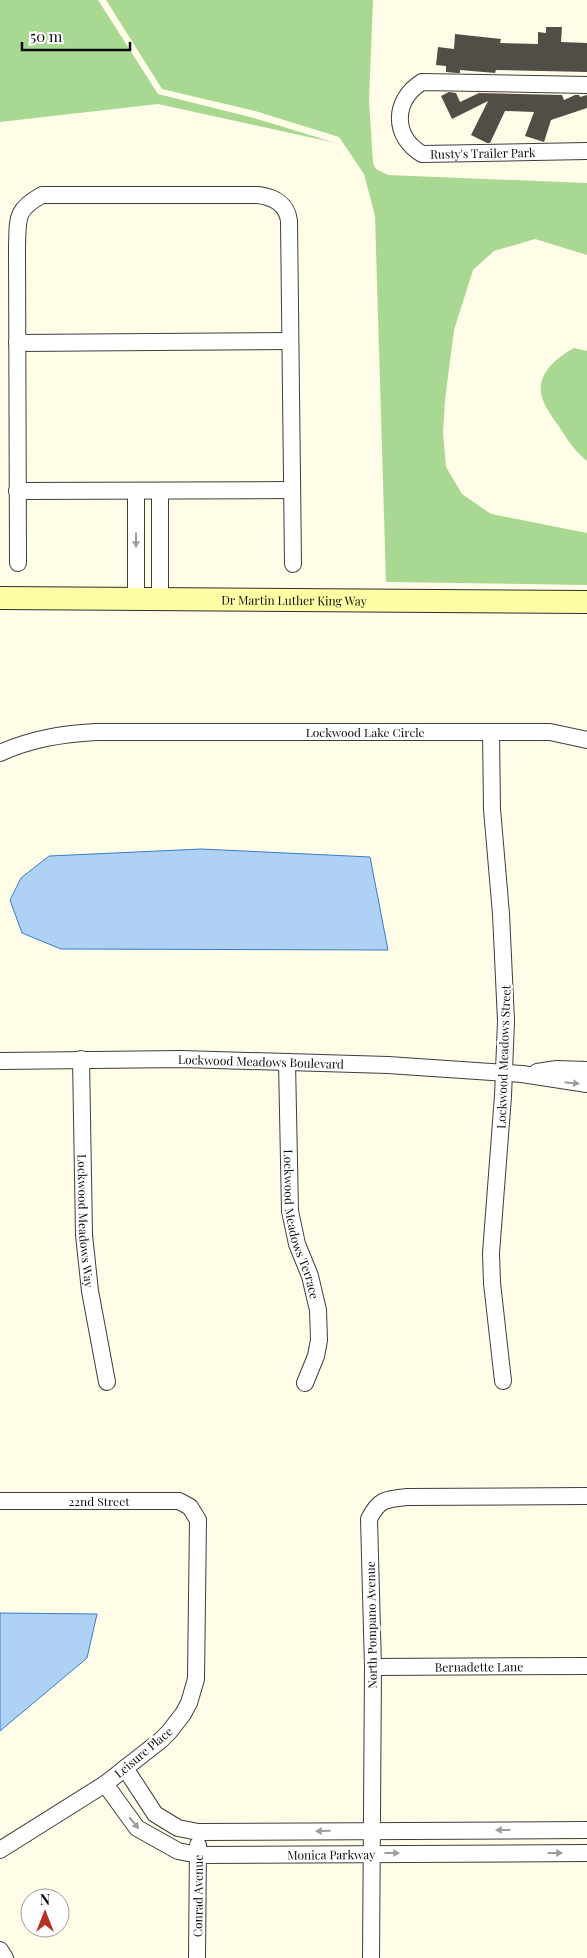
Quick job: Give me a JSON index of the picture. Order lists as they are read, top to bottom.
{
  "streets": {
    "street": [
      "Rusty's Trailer Park",
      "Dr Martin Luther King Way",
      "Lockwood Lake Circle",
      "Lockwood Meadows Street",
      "Lockwood Meadows Boulevard",
      "Lockwood Meadows Way",
      "Lockwood Meadows Terrace",
      "22nd Street",
      "North Pompano Avenue",
      "Bernadette Lane",
      "Leisure Place",
      "Monica Parkway",
      "Conrad Avenue"
    ]
  },
  "crossings": [
    ["Lockwood Lake Circle", "Lockwood Meadows Street"],
    ["Lockwood Meadows Street", "Lockwood Meadows Boulevard"],
    ["Lockwood Meadows Boulevard", "Lockwood Meadows Way"],
    ["Lockwood Meadows Boulevard", "Lockwood Meadows Terrace"],
    ["22nd Street", "Leisure Place"],
    ["North Pompano Avenue", "Bernadette Lane"],
    ["North Pompano Avenue", "Monica Parkway"],
    ["Leisure Place", "Monica Parkway"],
    ["Monica Parkway", "Conrad Avenue"]
  ],
  "scale_bar": "50 m",
  "north": "top"
}
